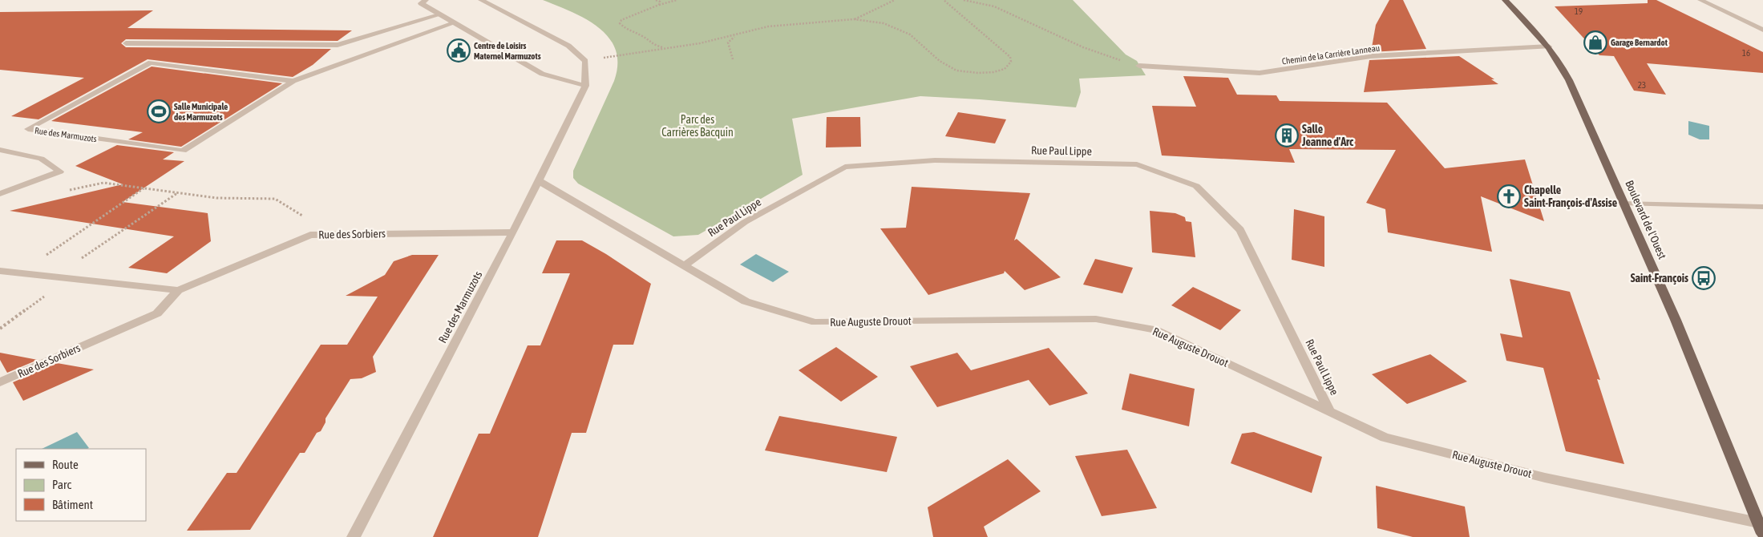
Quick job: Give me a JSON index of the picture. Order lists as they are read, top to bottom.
{
  "streets": {
    "main road": ["Boulevard de l'Ouest"],
    "street": [
      "Chemin de la Carrière Lanneau",
      "Rue des Marmuzots",
      "Rue Paul Lippe",
      "Rue des Sorbiers",
      "Rue Auguste Drouot"
    ]
  },
  "crossings": [
    ["Chemin de la Carrière Lanneau", "Boulevard de l'Ouest"],
    ["Rue des Marmuzots", "Rue des Sorbiers"],
    ["Rue des Marmuzots", "Rue Auguste Drouot"],
    ["Rue Paul Lippe", "Rue Auguste Drouot"],
    ["Boulevard de l'Ouest", "Rue Auguste Drouot"]
  ],
  "parks": ["Parc des Carrières Bacquin"],
  "places": {
    "shop": ["Garage Bernardot"],
    "public building": ["Centre de Loisirs Maternel Marmuzots"],
    "sports": ["Salle Municipale des Marmuzots"],
    "building": ["Salle Jeanne d'Arc"],
    "church": ["Chapelle Saint-François-d'Assise"],
    "bus stop": ["Saint-François"]
  },
  "house_numbers": ["19", "16", "23"],
  "legend": ["Route", "Parc", "Bâtiment"]
}
